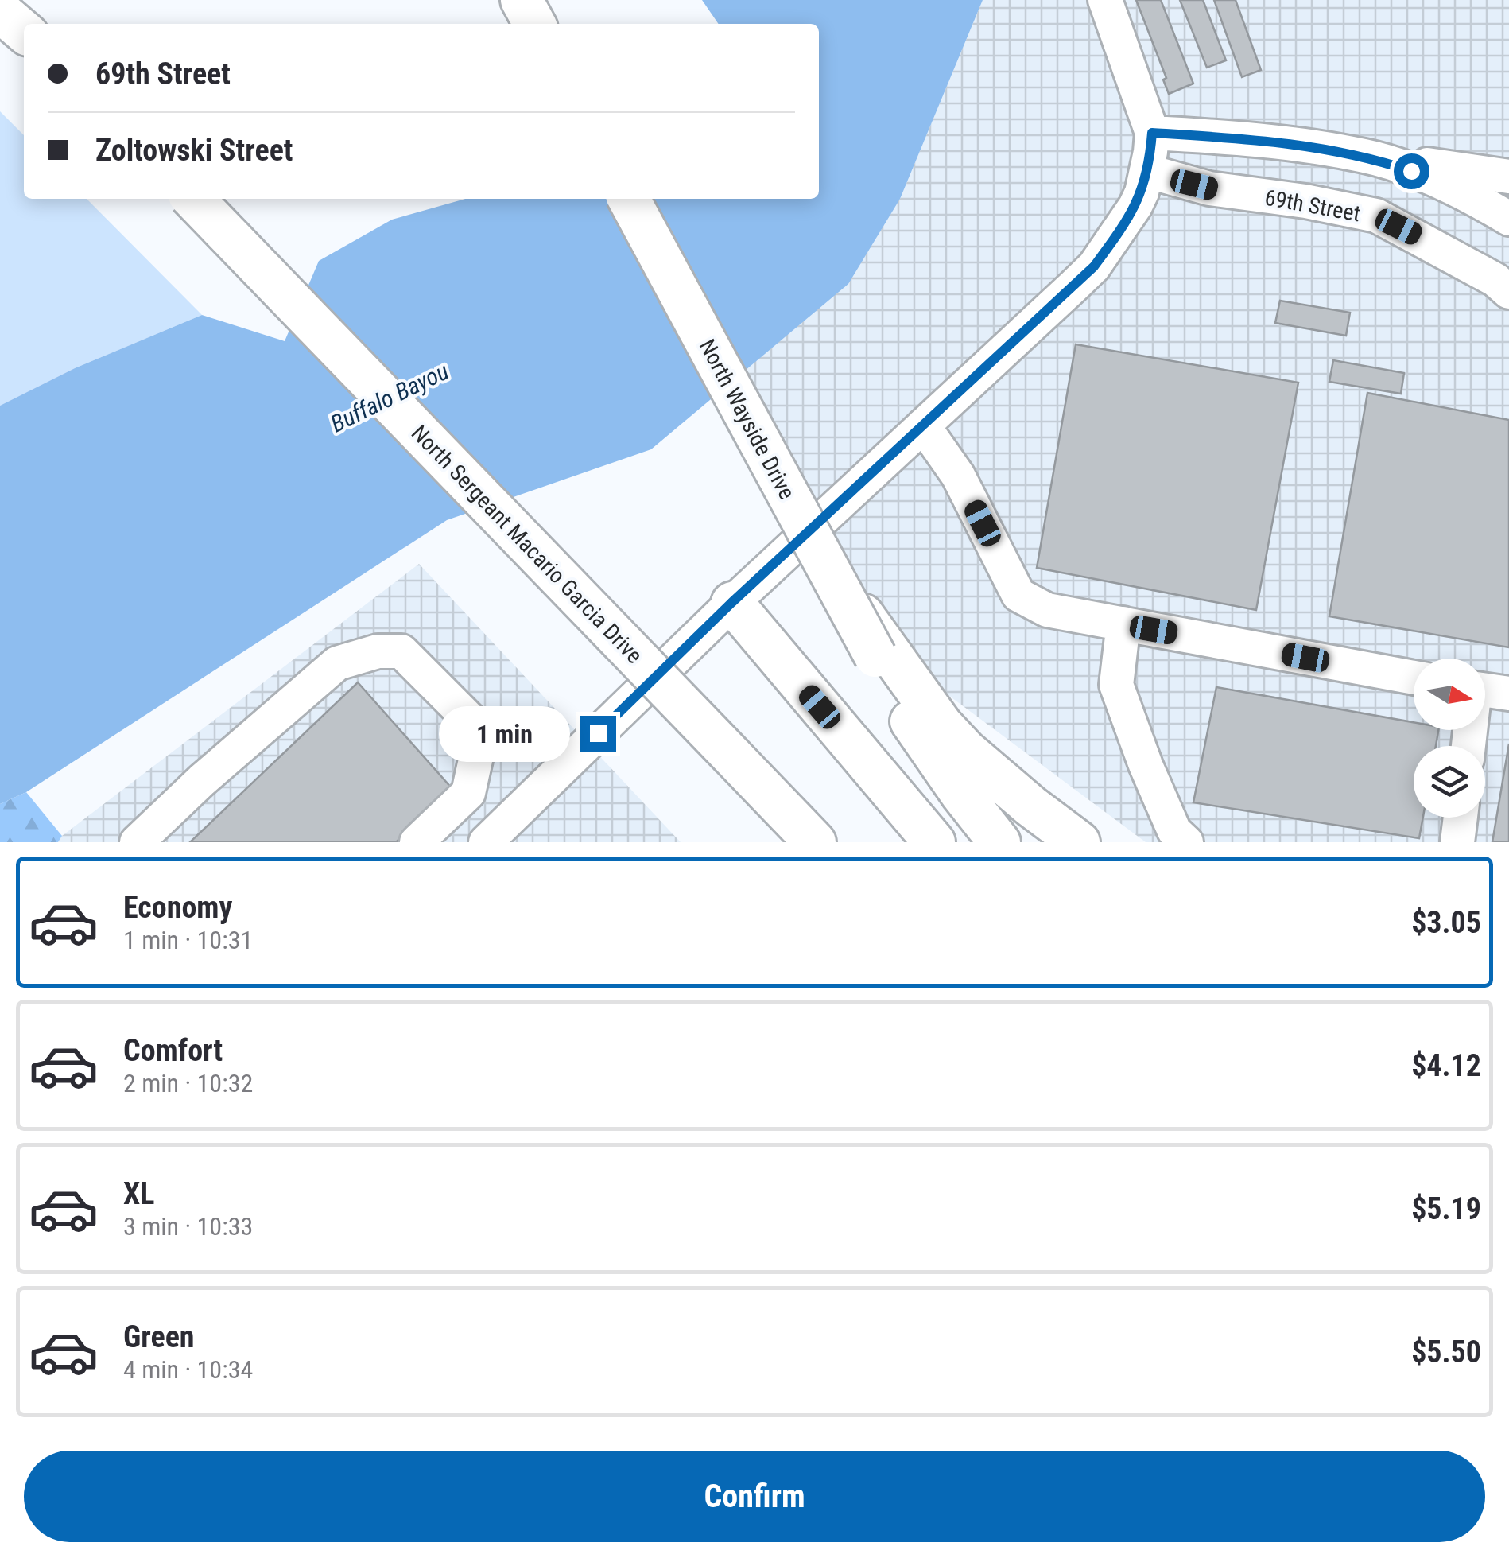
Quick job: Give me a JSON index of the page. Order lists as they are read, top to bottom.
{
  "streets": {
    "main road": ["North Wayside Drive", "North Sergeant Macario Garcia Drive"],
    "street": ["69th Street"]
  },
  "water": ["Buffalo Bayou"],
  "north": "right",
  "page": {
    "banner": ["69th Street", "Zoltowski Street"],
    "bubble": "1 min",
    "list": [
      {
        "name": "Economy",
        "note": "1 min · 10:31",
        "value": "$3.05"
      },
      {
        "name": "Comfort",
        "note": "2 min · 10:32",
        "value": "$4.12"
      },
      {
        "name": "XL",
        "note": "3 min · 10:33",
        "value": "$5.19"
      },
      {
        "name": "Green",
        "note": "4 min · 10:34",
        "value": "$5.50"
      }
    ],
    "buttons": "Confirm"
  }
}
